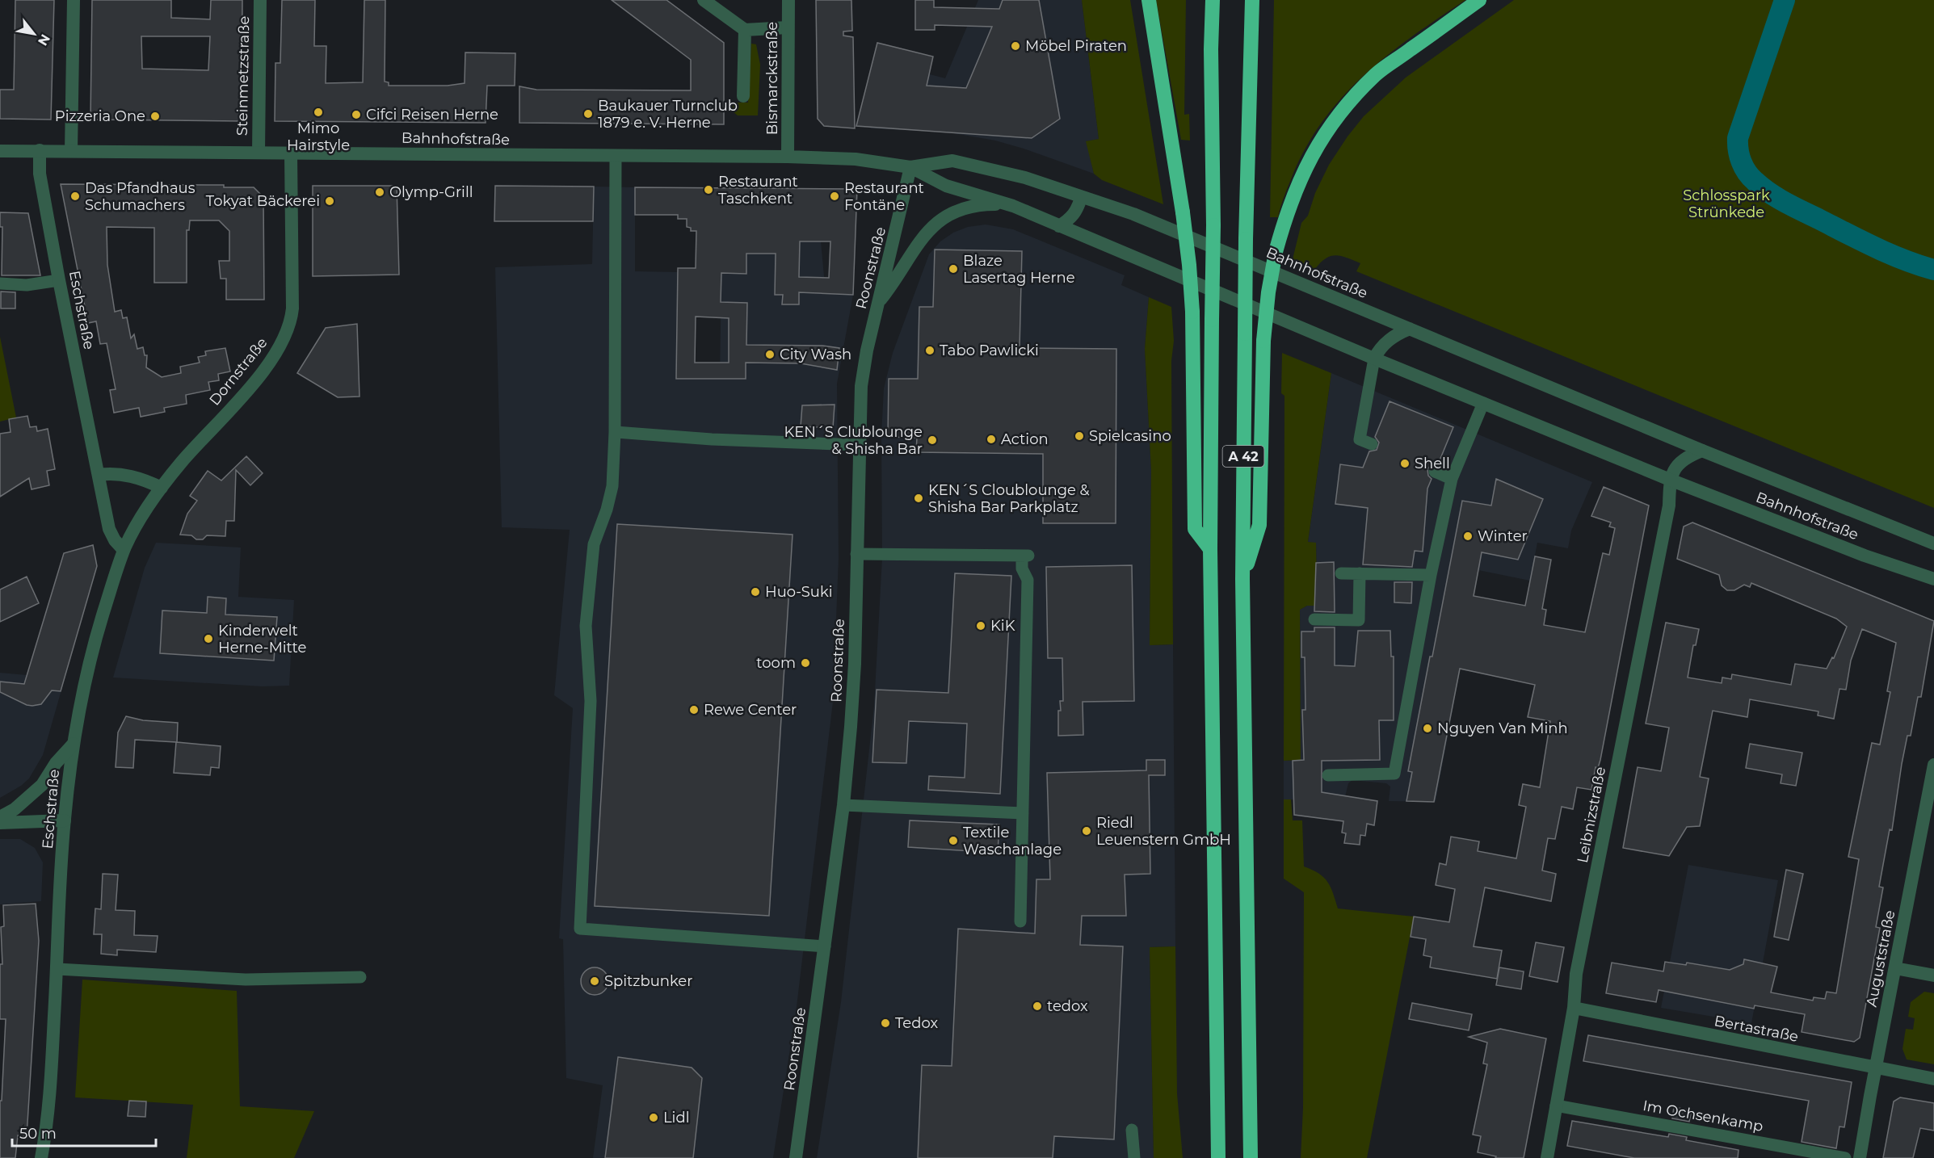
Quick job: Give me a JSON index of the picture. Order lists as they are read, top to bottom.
{
  "streets": {
    "highway": ["A 42"],
    "street": [
      "Steinmetzstraße",
      "Bismarckstraße",
      "Bahnhofstraße",
      "Roonstraße",
      "Eschstraße",
      "Dornstraße",
      "Leibnizstraße",
      "Auguststraße",
      "Bertastraße"
    ],
    "lane": ["Im Ochsenkamp"]
  },
  "crossings": [
    ["Steinmetzstraße", "Bahnhofstraße"],
    ["Bismarckstraße", "Bahnhofstraße"],
    ["Bahnhofstraße", "Roonstraße"],
    ["Bahnhofstraße", "Eschstraße"],
    ["Bahnhofstraße", "Dornstraße"],
    ["Bahnhofstraße", "Leibnizstraße"],
    ["Eschstraße", "Dornstraße"],
    ["Leibnizstraße", "Bertastraße"],
    ["Leibnizstraße", "Im Ochsenkamp"],
    ["Auguststraße", "Bertastraße"]
  ],
  "parks": ["Schlosspark Strünkede"],
  "places": [
    "Möbel Piraten",
    "Mimo Hairstyle",
    "Baukauer Turnclub 1879 e. V. Herne",
    "Cifci Reisen Herne",
    "Pizzeria One",
    "Restaurant Taschkent",
    "Olymp-Grill",
    "Das Pfandhaus Schumachers",
    "Restaurant Fontäne",
    "Tokyat Bäckerei",
    "Blaze Lasertag Herne",
    "Tabo Pawlicki",
    "City Wash",
    "Spielcasino",
    "Action",
    "KEN´S Clublounge & Shisha Bar",
    "Shell",
    "KEN´S Cloublounge & Shisha Bar Parkplatz",
    "Winter",
    "Huo-Suki",
    "KiK",
    "Kinderwelt Herne-Mitte",
    "toom",
    "Rewe Center",
    "Nguyen Van Minh",
    "Riedl Leuenstern GmbH",
    "Textile Waschanlage",
    "Spitzbunker",
    "tedox",
    "Tedox",
    "Lidl"
  ],
  "scale_bar": "50 m",
  "north": "bottom right"
}
